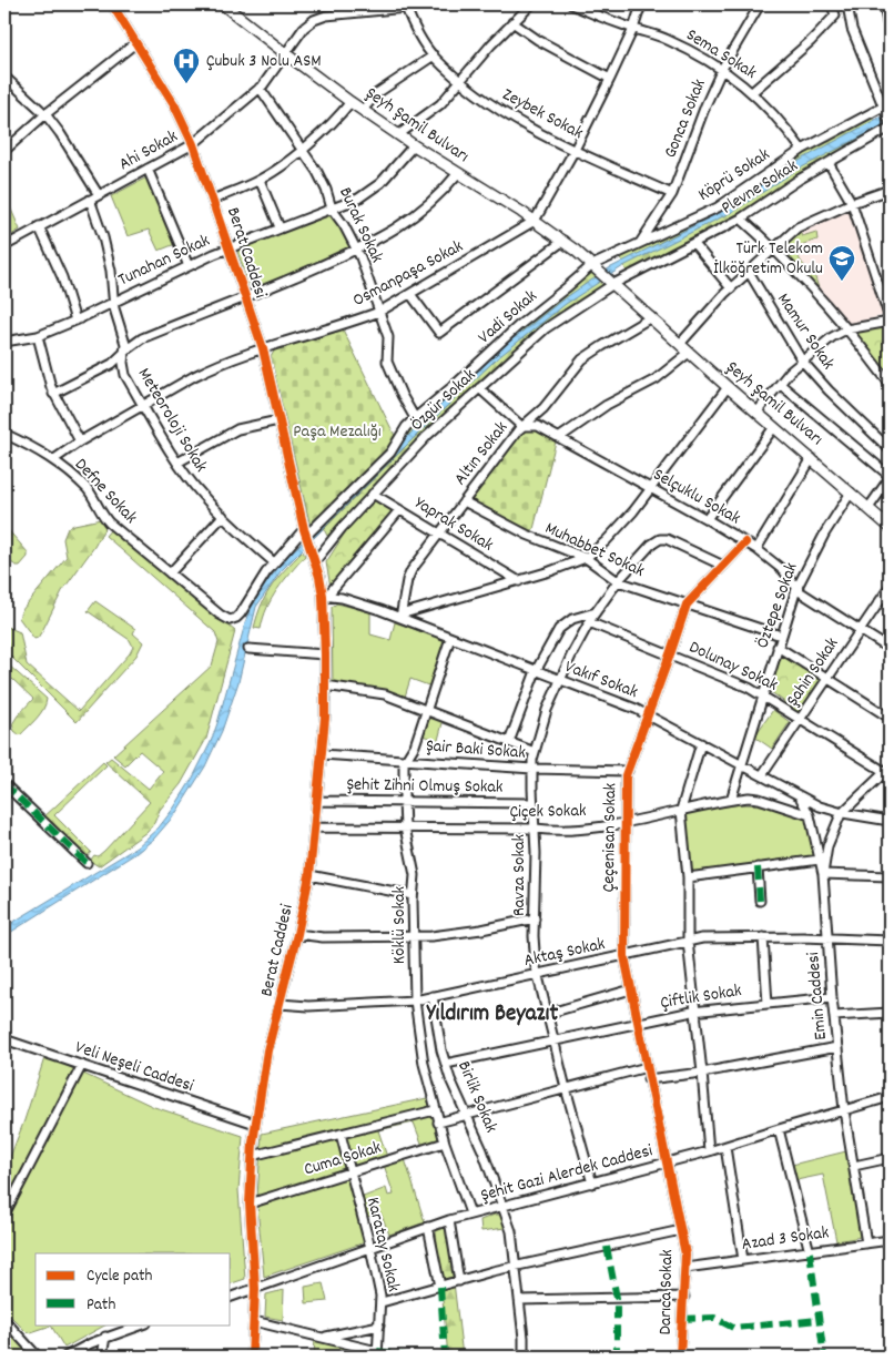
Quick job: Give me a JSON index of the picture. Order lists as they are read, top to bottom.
{
  "streets": {
    "main road": ["Şeyh Şamil Bulvarı"],
    "street": [
      "Sema Sokak",
      "Zeybek Sokak",
      "Gonca Sokak",
      "Ahi Sokak",
      "Köprü Sokak",
      "Plevne Sokak",
      "Burak Sokak",
      "Berat Caddesi",
      "Tunahan Sokak",
      "Osmanpaşa Sokak",
      "Vadi Sokak",
      "Mamur Sokak",
      "Özgür Sokak",
      "Meteoroloji Sokak",
      "Altın Sokak",
      "Defne Sokak",
      "Selçuklu Sokak",
      "Yaprak Sokak",
      "Muhabbet Sokak",
      "Öztepe Sokak",
      "Dolunay Sokak",
      "Şahin Sokak",
      "Vakıf Sokak",
      "Şair Baki Sokak",
      "Şehit Zihni Olmuş Sokak",
      "Çiçek Sokak",
      "Çeçenisan Sokak",
      "Ravza Sokak",
      "Köklü Sokak",
      "Aktaş Sokak",
      "Emin Caddesi",
      "Çiftlik Sokak",
      "Veli Neşeli Caddesi",
      "Birlik Sokak",
      "Cuma Sokak",
      "Şehit Gazi Alerdek Caddesi",
      "Azad 3 Sokak",
      "Karatay Sokak",
      "Darıca Sokak"
    ]
  },
  "crossings": [
    ["Sema Sokak", "Gonca Sokak"],
    ["Sema Sokak", "Köprü Sokak"],
    ["Zeybek Sokak", "Gonca Sokak"],
    ["Zeybek Sokak", "Ahi Sokak"],
    ["Gonca Sokak", "Köprü Sokak"],
    ["Şeyh Şamil Bulvarı", "Ahi Sokak"],
    ["Şeyh Şamil Bulvarı", "Köprü Sokak"],
    ["Şeyh Şamil Bulvarı", "Plevne Sokak"],
    ["Şeyh Şamil Bulvarı", "Tunahan Sokak"],
    ["Şeyh Şamil Bulvarı", "Osmanpaşa Sokak"],
    ["Şeyh Şamil Bulvarı", "Vadi Sokak"],
    ["Şeyh Şamil Bulvarı", "Özgür Sokak"],
    ["Şeyh Şamil Bulvarı", "Altın Sokak"],
    ["Şeyh Şamil Bulvarı", "Öztepe Sokak"],
    ["Ahi Sokak", "Burak Sokak"],
    ["Ahi Sokak", "Berat Caddesi"],
    ["Ahi Sokak", "Meteoroloji Sokak"],
    ["Köprü Sokak", "Vadi Sokak"],
    ["Plevne Sokak", "Özgür Sokak"],
    ["Burak Sokak", "Tunahan Sokak"],
    ["Burak Sokak", "Osmanpaşa Sokak"],
    ["Burak Sokak", "Vadi Sokak"],
    ["Berat Caddesi", "Tunahan Sokak"],
    ["Berat Caddesi", "Osmanpaşa Sokak"],
    ["Berat Caddesi", "Vadi Sokak"],
    ["Berat Caddesi", "Özgür Sokak"],
    ["Berat Caddesi", "Vakıf Sokak"],
    ["Berat Caddesi", "Şair Baki Sokak"],
    ["Berat Caddesi", "Şehit Zihni Olmuş Sokak"],
    ["Berat Caddesi", "Çiçek Sokak"],
    ["Berat Caddesi", "Aktaş Sokak"],
    ["Berat Caddesi", "Veli Neşeli Caddesi"],
    ["Berat Caddesi", "Cuma Sokak"],
    ["Berat Caddesi", "Şehit Gazi Alerdek Caddesi"],
    ["Tunahan Sokak", "Meteoroloji Sokak"],
    ["Osmanpaşa Sokak", "Meteoroloji Sokak"],
    ["Osmanpaşa Sokak", "Defne Sokak"],
    ["Vadi Sokak", "Meteoroloji Sokak"],
    ["Vadi Sokak", "Defne Sokak"],
    ["Özgür Sokak", "Yaprak Sokak"],
    ["Altın Sokak", "Selçuklu Sokak"],
    ["Altın Sokak", "Yaprak Sokak"],
    ["Altın Sokak", "Muhabbet Sokak"],
    ["Altın Sokak", "Vakıf Sokak"],
    ["Selçuklu Sokak", "Öztepe Sokak"],
    ["Selçuklu Sokak", "Şahin Sokak"],
    ["Selçuklu Sokak", "Çeçenisan Sokak"],
    ["Muhabbet Sokak", "Öztepe Sokak"],
    ["Muhabbet Sokak", "Çeçenisan Sokak"],
    ["Muhabbet Sokak", "Ravza Sokak"],
    ["Öztepe Sokak", "Dolunay Sokak"],
    ["Öztepe Sokak", "Vakıf Sokak"],
    ["Öztepe Sokak", "Çiçek Sokak"],
    ["Dolunay Sokak", "Şahin Sokak"],
    ["Dolunay Sokak", "Çeçenisan Sokak"],
    ["Dolunay Sokak", "Ravza Sokak"],
    ["Dolunay Sokak", "Emin Caddesi"],
    ["Şahin Sokak", "Vakıf Sokak"],
    ["Vakıf Sokak", "Çeçenisan Sokak"],
    ["Vakıf Sokak", "Ravza Sokak"],
    ["Vakıf Sokak", "Köklü Sokak"],
    ["Vakıf Sokak", "Emin Caddesi"],
    ["Şair Baki Sokak", "Çeçenisan Sokak"],
    ["Şair Baki Sokak", "Ravza Sokak"],
    ["Şair Baki Sokak", "Köklü Sokak"],
    ["Şehit Zihni Olmuş Sokak", "Ravza Sokak"],
    ["Şehit Zihni Olmuş Sokak", "Köklü Sokak"],
    ["Çiçek Sokak", "Çeçenisan Sokak"],
    ["Çiçek Sokak", "Ravza Sokak"],
    ["Çiçek Sokak", "Köklü Sokak"],
    ["Çeçenisan Sokak", "Ravza Sokak"],
    ["Çeçenisan Sokak", "Aktaş Sokak"],
    ["Çeçenisan Sokak", "Çiftlik Sokak"],
    ["Çeçenisan Sokak", "Şehit Gazi Alerdek Caddesi"],
    ["Çeçenisan Sokak", "Darıca Sokak"],
    ["Ravza Sokak", "Aktaş Sokak"],
    ["Ravza Sokak", "Çiftlik Sokak"],
    ["Ravza Sokak", "Şehit Gazi Alerdek Caddesi"],
    ["Köklü Sokak", "Aktaş Sokak"],
    ["Köklü Sokak", "Cuma Sokak"],
    ["Köklü Sokak", "Şehit Gazi Alerdek Caddesi"],
    ["Aktaş Sokak", "Emin Caddesi"],
    ["Aktaş Sokak", "Birlik Sokak"],
    ["Emin Caddesi", "Çiftlik Sokak"],
    ["Emin Caddesi", "Şehit Gazi Alerdek Caddesi"],
    ["Emin Caddesi", "Azad 3 Sokak"],
    ["Çiftlik Sokak", "Birlik Sokak"],
    ["Birlik Sokak", "Şehit Gazi Alerdek Caddesi"],
    ["Cuma Sokak", "Karatay Sokak"],
    ["Şehit Gazi Alerdek Caddesi", "Karatay Sokak"],
    ["Şehit Gazi Alerdek Caddesi", "Darıca Sokak"],
    ["Azad 3 Sokak", "Darıca Sokak"]
  ],
  "districts": ["Yıldırım Beyazıt"],
  "parks": ["Paşa Mezalığı"],
  "places": {
    "hospital": ["Çubuk 3 Nolu ASM"],
    "school or university": ["Türk Telekom İlköğretim Okulu"]
  },
  "legend": ["Cycle path", "Path"]
}
